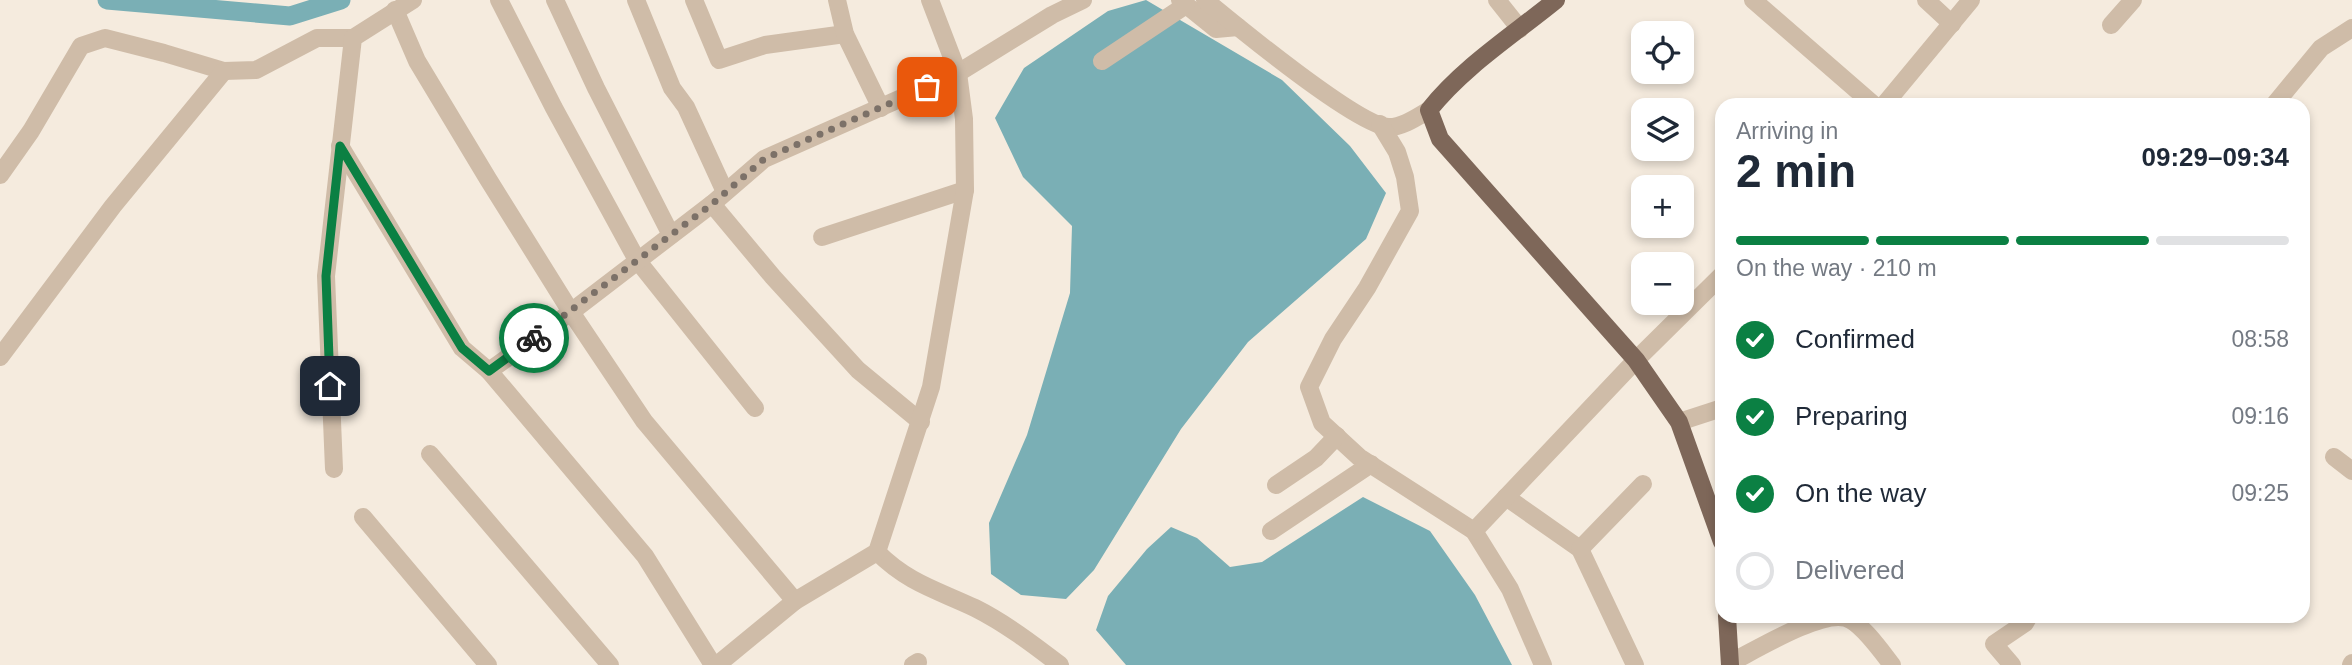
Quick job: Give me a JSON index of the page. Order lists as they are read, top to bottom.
{
  "page": {
    "map_buttons": ["+", "−"],
    "heading": ["2 min", "Arriving in", "09:29–09:34"],
    "bar": "On the way · 210 m",
    "list": [
      ["Confirmed", "08:58"],
      ["Preparing", "09:16"],
      ["On the way", "09:25"],
      "Delivered"
    ]
  }
}
